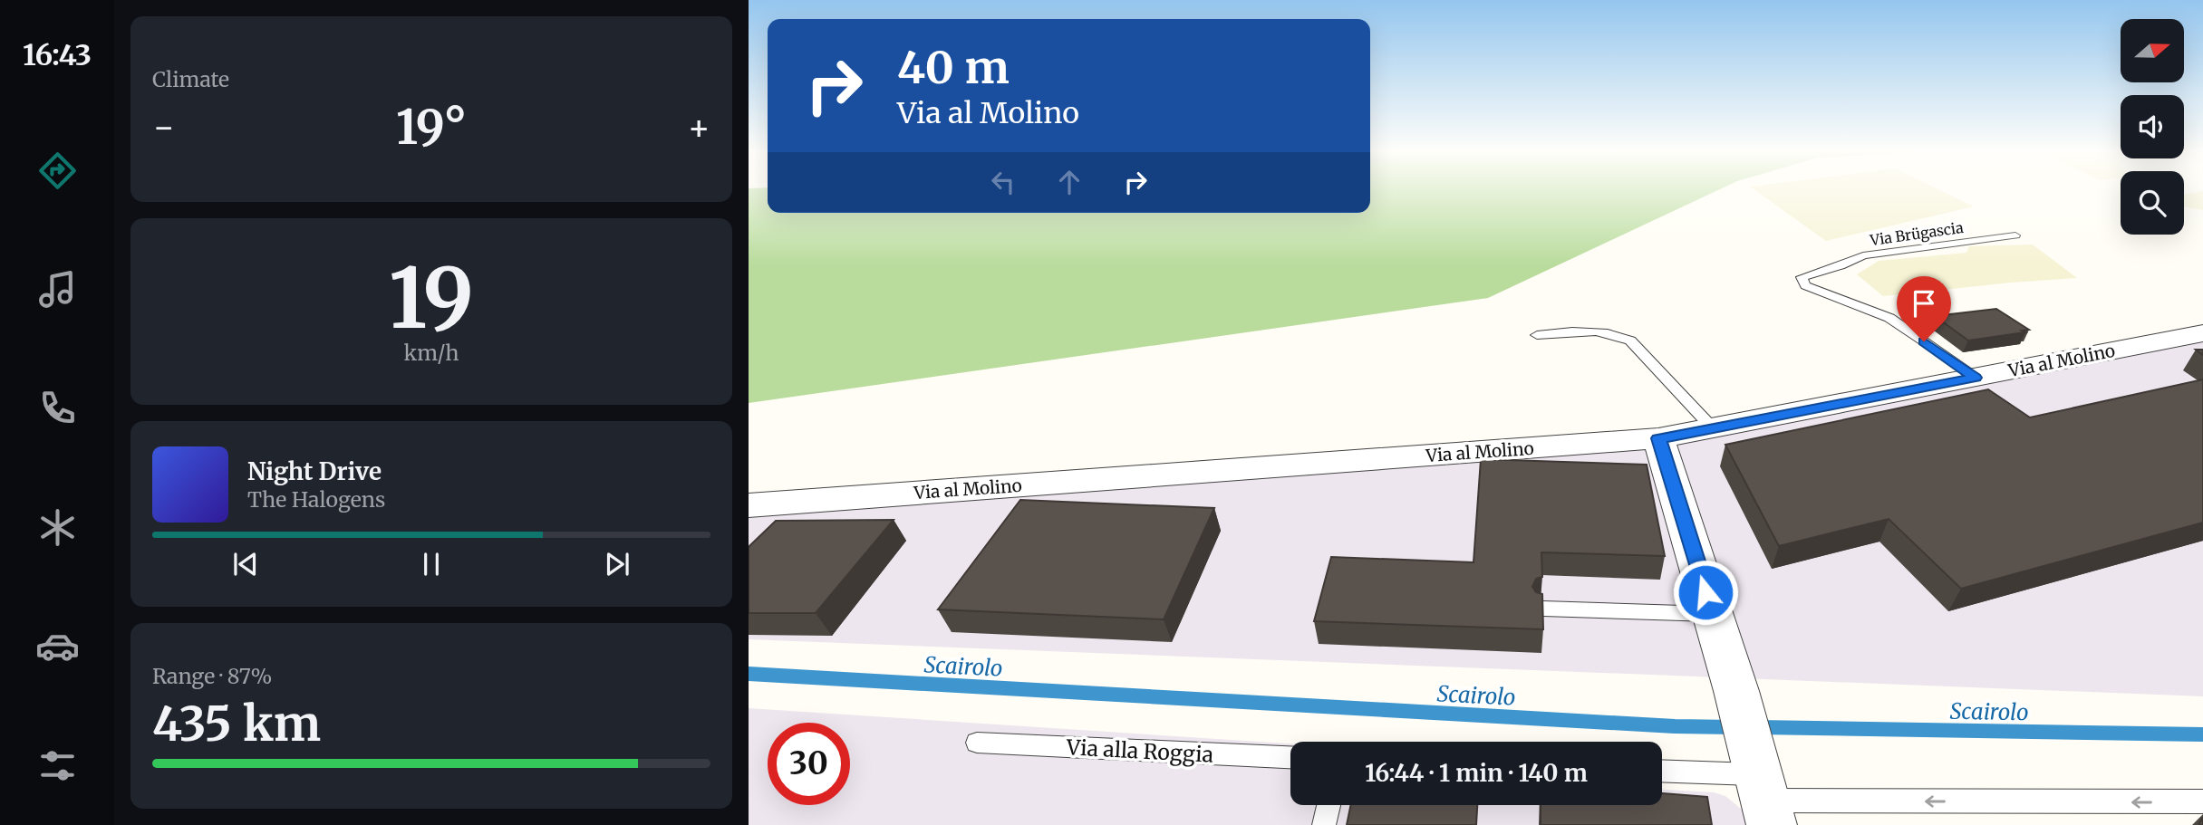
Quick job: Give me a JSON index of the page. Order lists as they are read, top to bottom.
{
  "streets": {
    "street": ["Via al Molino"],
    "lane": ["Via Brügascia", "Via alla Roggia"]
  },
  "crossings": [
    ["Via Brügascia", "Via al Molino"]
  ],
  "water": ["Scairolo"],
  "north": "right",
  "page": {
    "tabs": "16:43",
    "tile": [
      "Climate",
      ["19", "km/h"],
      ["Range · 87%", "435 km"]
    ],
    "turn": ["40 m", "Via al Molino"],
    "heat": ["−", "19°", "+"],
    "song": ["Night Drive", "The Halogens"],
    "limit": "30",
    "trip": "16:44 · 1 min · 140 m"
  }
}
